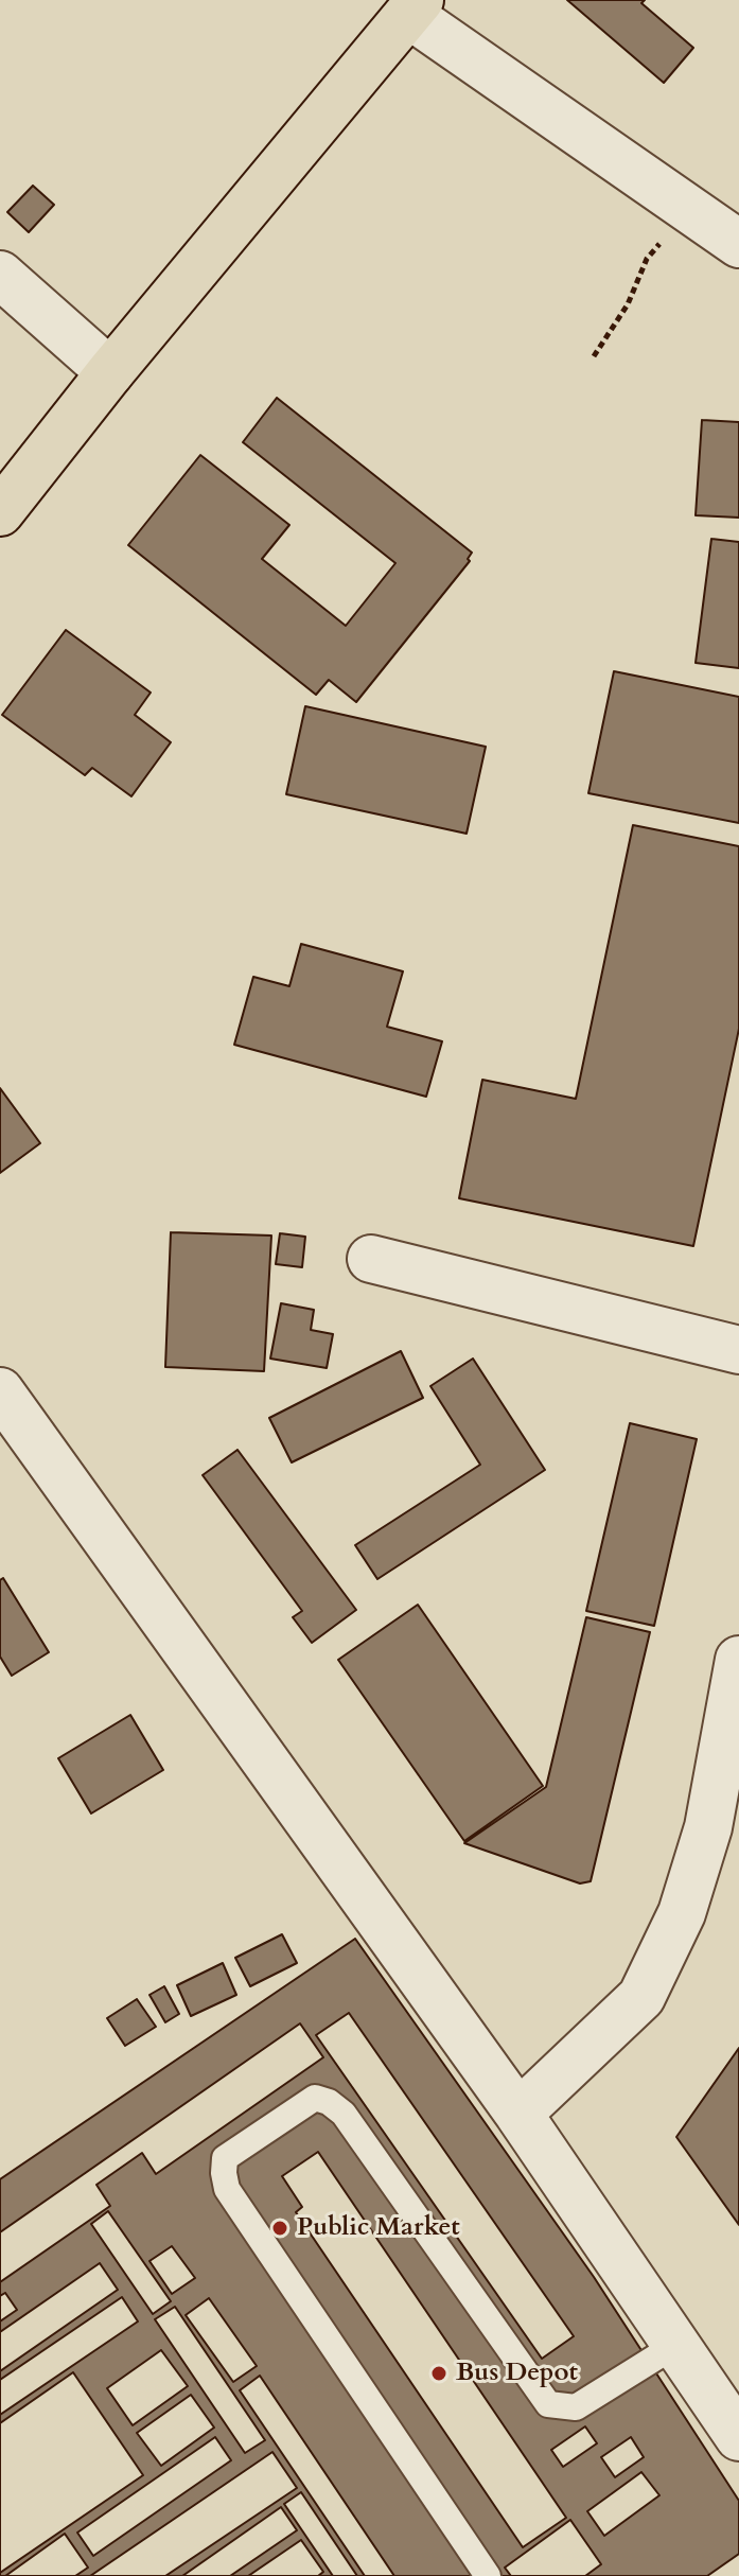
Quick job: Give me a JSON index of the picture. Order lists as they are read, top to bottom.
{
  "places": ["Public Market", "Bus Depot"]
}
